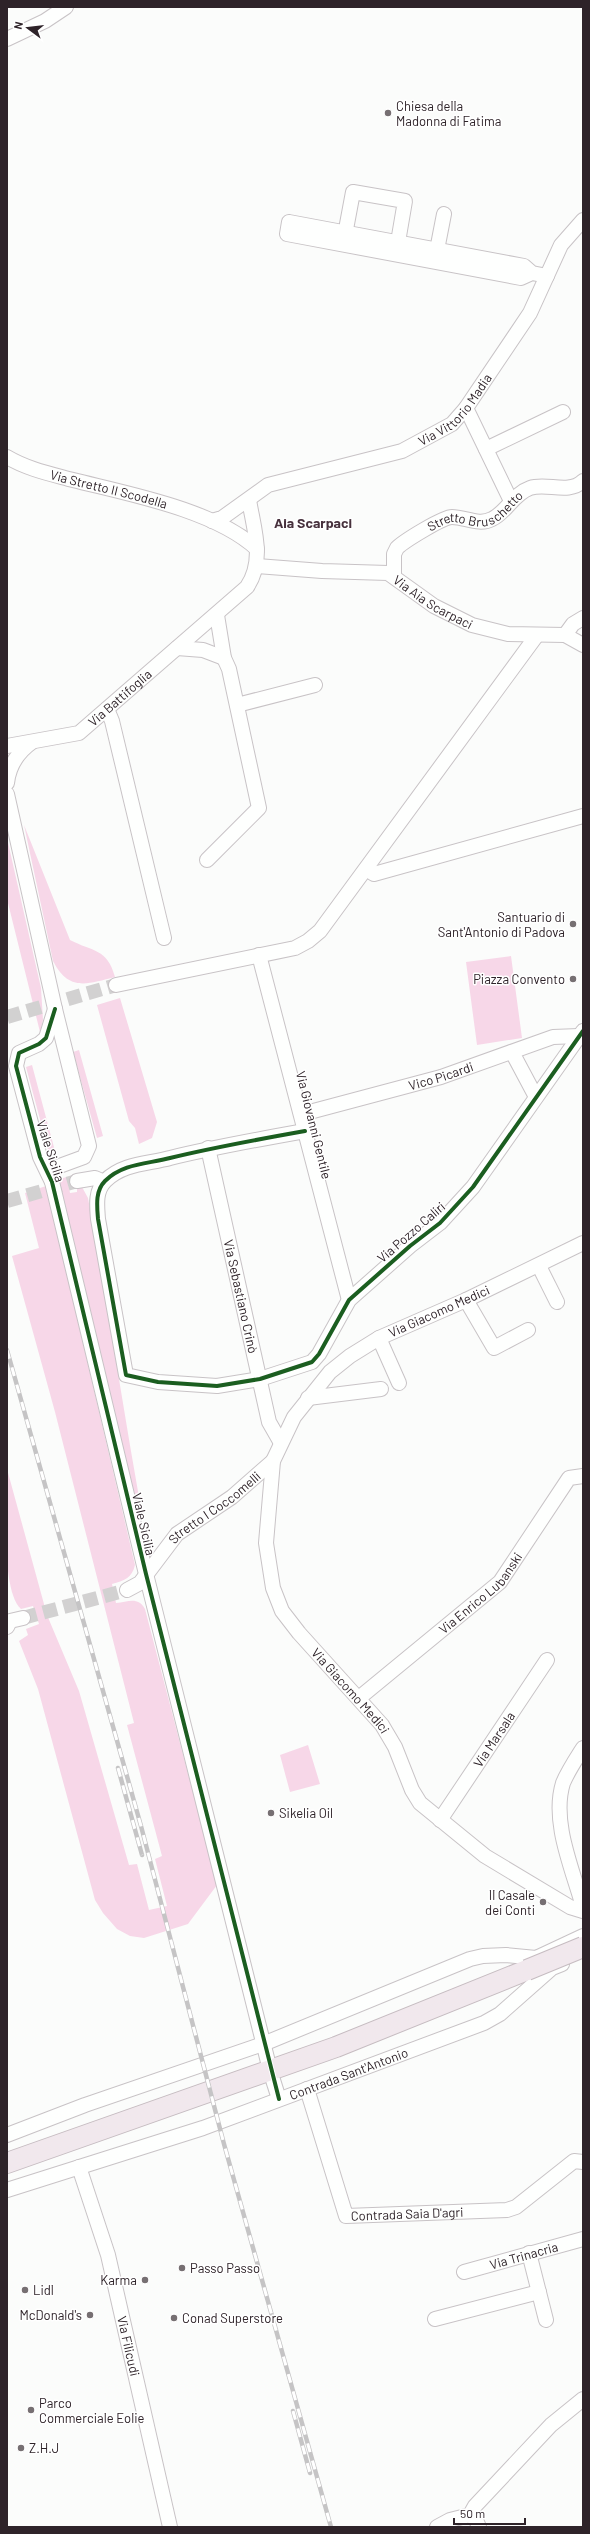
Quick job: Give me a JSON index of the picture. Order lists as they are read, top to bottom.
{
  "streets": {
    "street": [
      "Via Vittorio Madia",
      "Via Stretto II Scodella",
      "Stretto Bruschetto",
      "Via Aia Scarpaci",
      "Via Battifoglia",
      "Vico Picardi",
      "Via Giovanni Gentile",
      "Viale Sicilia",
      "Via Pozzo Caliri",
      "Via Sebastiano Crinò",
      "Via Giacomo Medici",
      "Stretto I Coccomelli",
      "Via Enrico Lubanski",
      "Via Marsala",
      "Contrada Sant'Antonio",
      "Contrada Saia D'agri",
      "Via Trinacria",
      "Via Filicudi"
    ]
  },
  "crossings": [
    ["Via Vittorio Madia", "Via Stretto II Scodella"],
    ["Stretto Bruschetto", "Via Aia Scarpaci"],
    ["Via Aia Scarpaci", "Via Battifoglia"],
    ["Vico Picardi", "Via Giovanni Gentile"],
    ["Vico Picardi", "Via Pozzo Caliri"],
    ["Via Giovanni Gentile", "Via Pozzo Caliri"],
    ["Viale Sicilia", "Stretto I Coccomelli"],
    ["Via Sebastiano Crinò", "Via Giacomo Medici"],
    ["Via Giacomo Medici", "Stretto I Coccomelli"],
    ["Via Giacomo Medici", "Via Enrico Lubanski"],
    ["Via Giacomo Medici", "Via Marsala"],
    ["Contrada Sant'Antonio", "Contrada Saia D'agri"],
    ["Contrada Sant'Antonio", "Via Filicudi"]
  ],
  "districts": ["Aia Scarpaci"],
  "places": [
    "Chiesa della Madonna di Fatima",
    "Santuario di Sant'Antonio di Padova",
    "Piazza Convento",
    "Sikelia Oil",
    "Il Casale dei Conti",
    "Passo Passo",
    "Karma",
    "Lidl",
    "McDonald's",
    "Conad Superstore",
    "Parco Commerciale Eolie",
    "Z.H.J"
  ],
  "scale_bar": "50 m",
  "north": "left"
}
